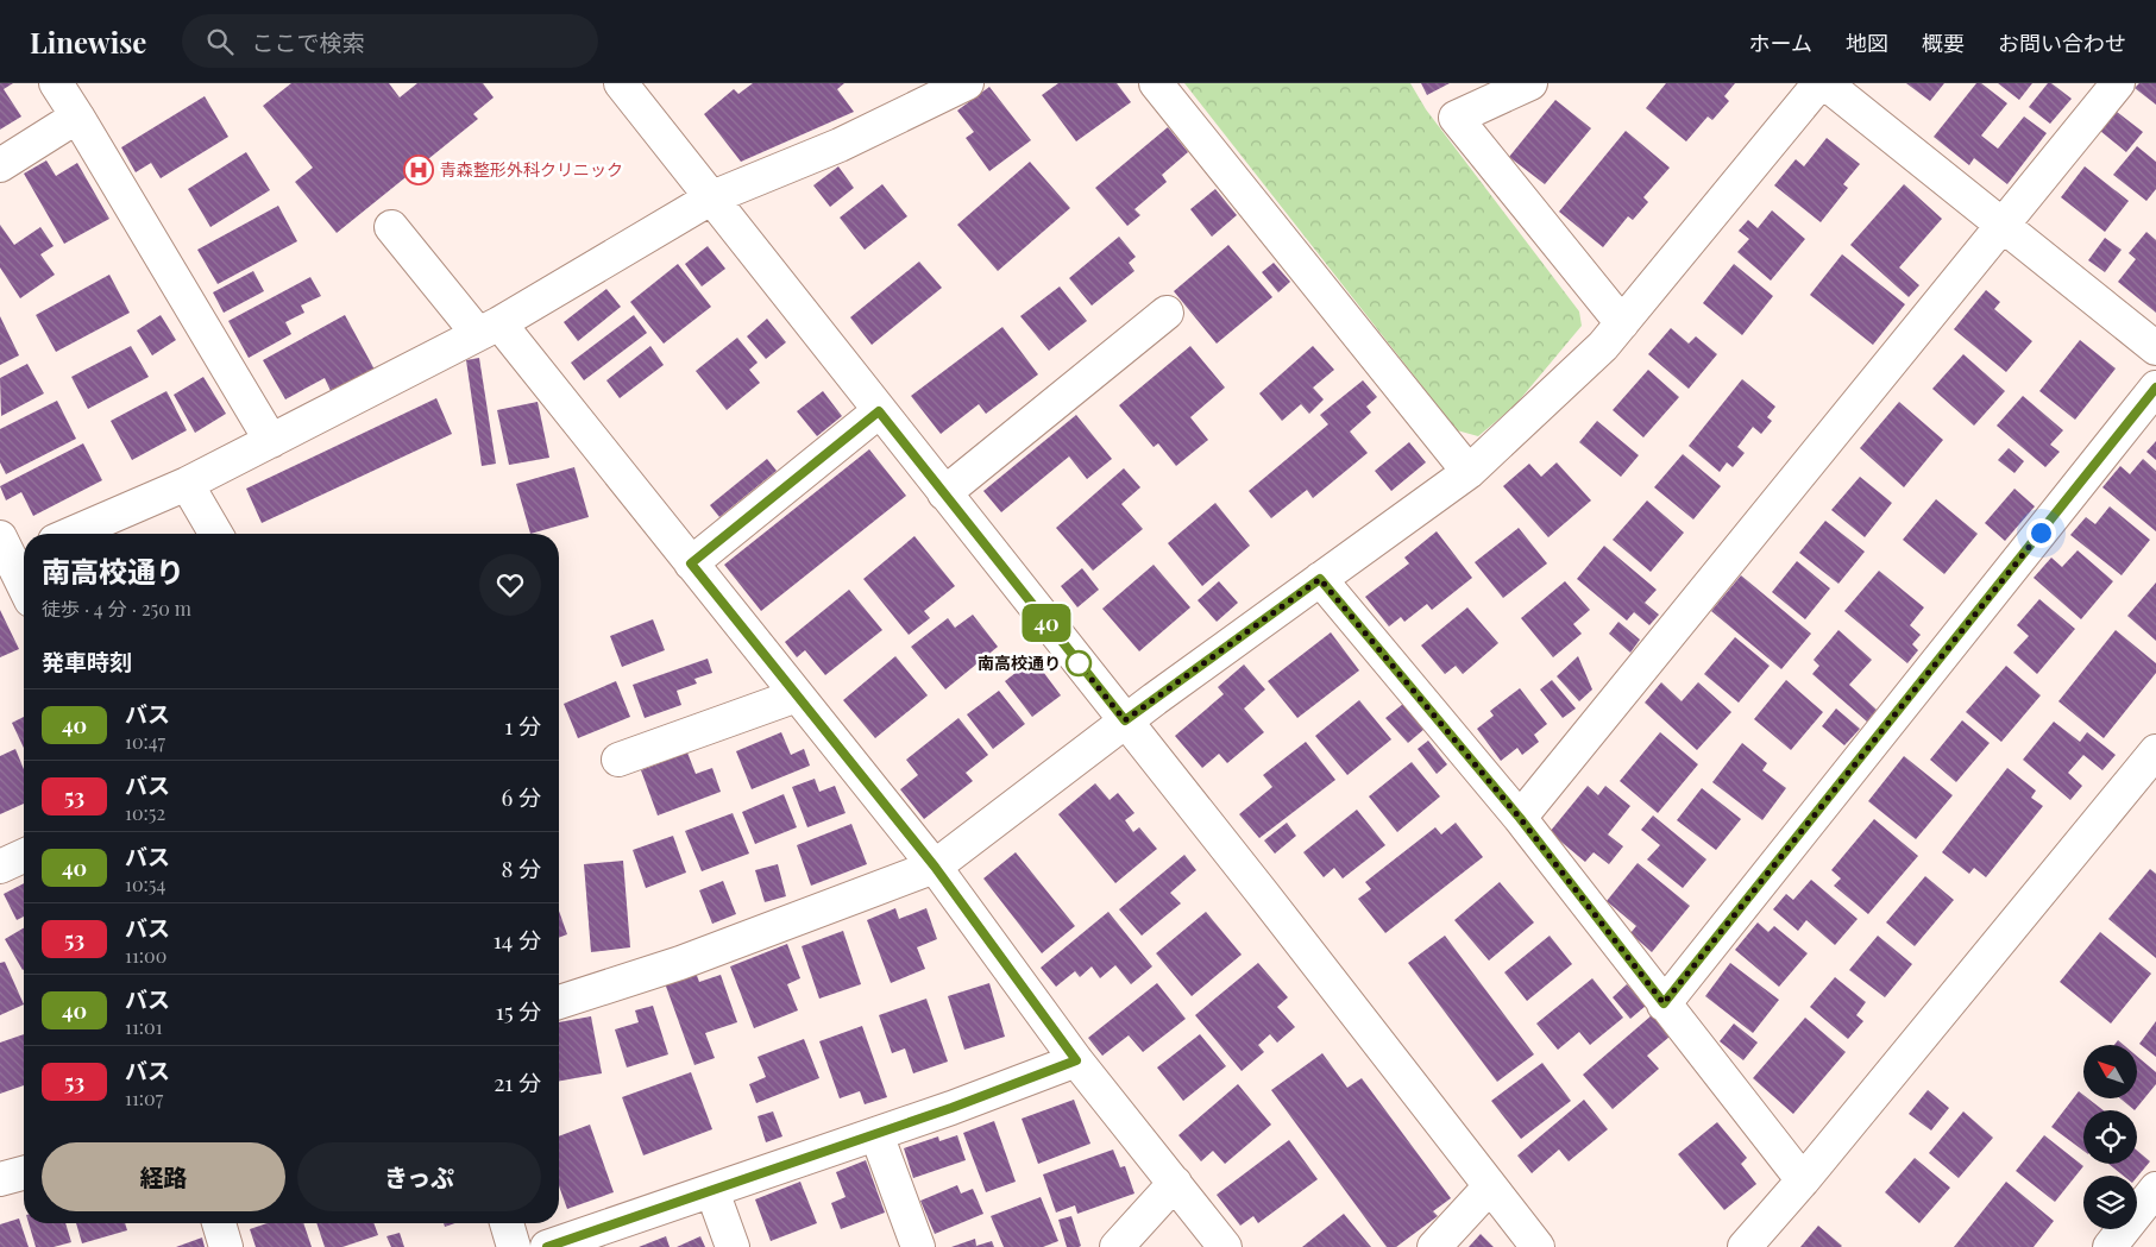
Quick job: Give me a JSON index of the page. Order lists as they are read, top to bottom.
{
  "places": {
    "hospital": ["青森整形外科クリニック"],
    "other": ["南高校通り"]
  },
  "lines": ["bus line 40"],
  "north": "top left",
  "page": {
    "header": "Linewise",
    "search": "ここで検索",
    "nav": [
      "ホーム",
      "地図",
      "概要",
      "お問い合わせ"
    ],
    "on_map": "40",
    "heading": [
      ["南高校通り", "徒歩 · 4 分 · 250 m"],
      "発車時刻"
    ],
    "list": [
      {
        "mark": "40",
        "name": "バス",
        "note": "10:47",
        "value": "1 分"
      },
      {
        "mark": "53",
        "name": "バス",
        "note": "10:52",
        "value": "6 分"
      },
      {
        "mark": "40",
        "name": "バス",
        "note": "10:54",
        "value": "8 分"
      },
      {
        "mark": "53",
        "name": "バス",
        "note": "11:00",
        "value": "14 分"
      },
      {
        "mark": "40",
        "name": "バス",
        "note": "11:01",
        "value": "15 分"
      },
      {
        "mark": "53",
        "name": "バス",
        "note": "11:07",
        "value": "21 分"
      }
    ],
    "buttons": ["経路", "きっぷ"]
  }
}
